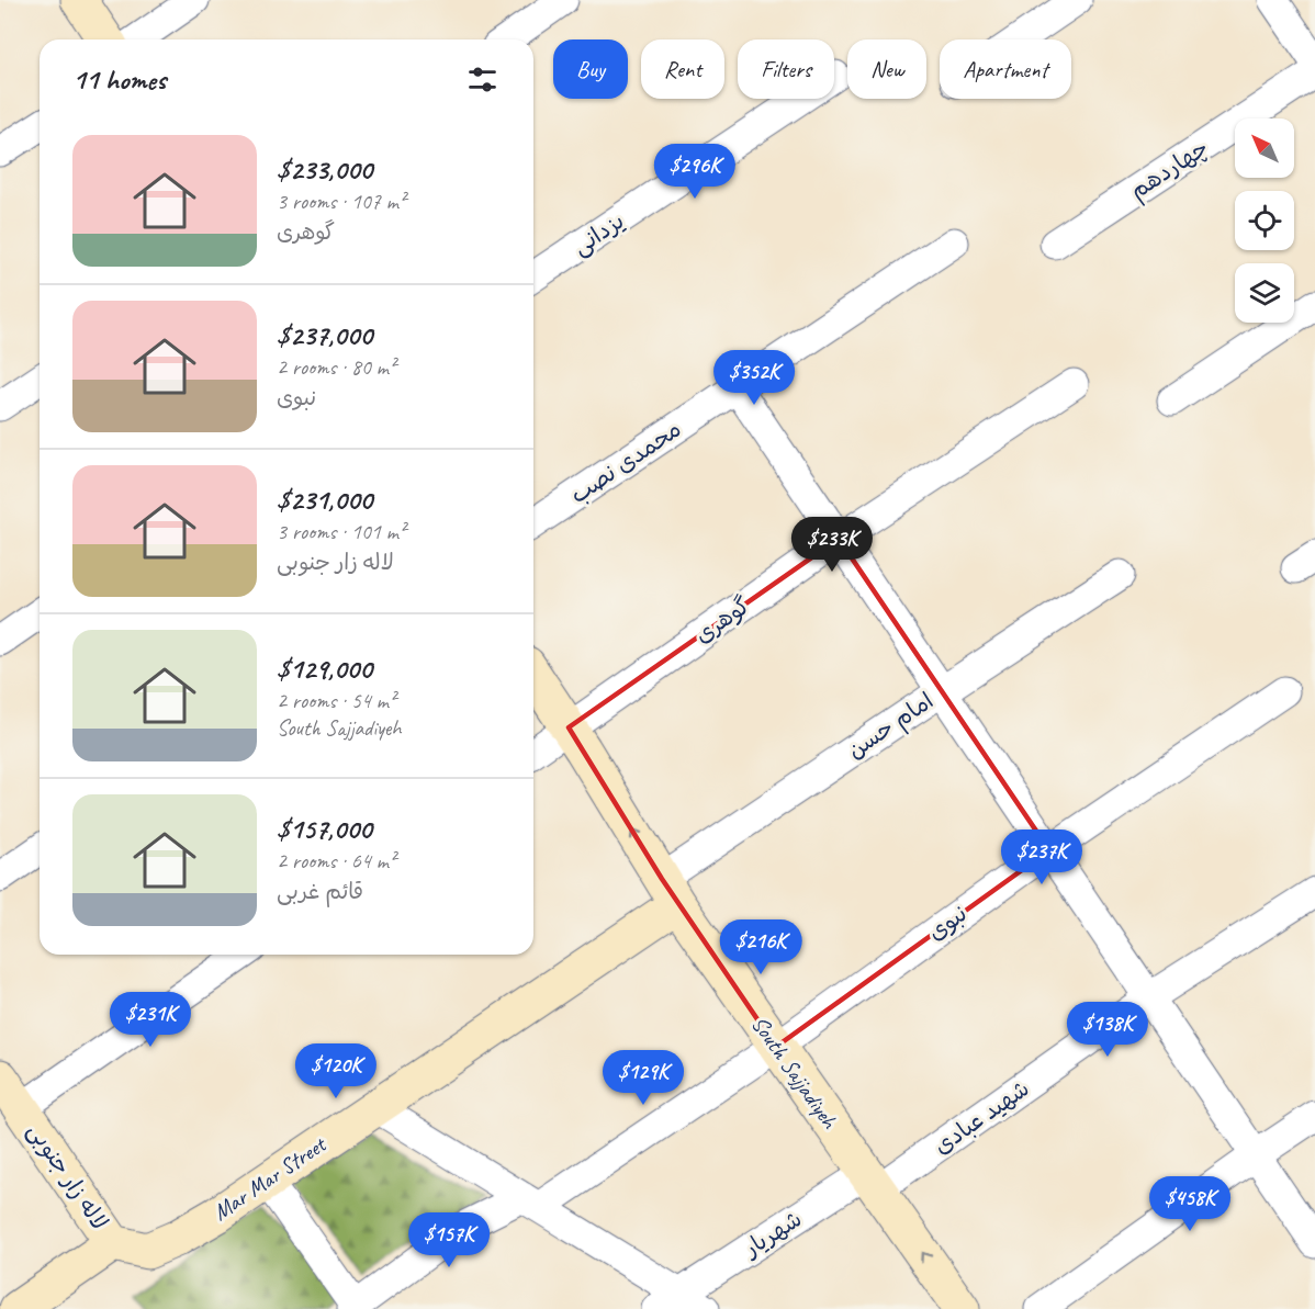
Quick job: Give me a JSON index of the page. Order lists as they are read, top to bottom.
{
  "streets": {
    "street": [
      "چهاردهم",
      "یزدانی",
      "محمدی نصب",
      "گوهری",
      "امام حسن",
      "نبوی",
      "South Sajjadiyeh",
      "شهید عبادی",
      "لاله زار جنوبی",
      "Mar Mar Street",
      "شهریار"
    ]
  },
  "crossings": [
    ["گوهری", "South Sajjadiyeh"],
    ["امام حسن", "South Sajjadiyeh"],
    ["امام حسن", "Mar Mar Street"],
    ["نبوی", "South Sajjadiyeh"],
    ["South Sajjadiyeh", "شهید عبادی"],
    ["South Sajjadiyeh", "Mar Mar Street"],
    ["South Sajjadiyeh", "شهریار"],
    ["شهید عبادی", "شهریار"],
    ["لاله زار جنوبی", "Mar Mar Street"]
  ],
  "one_way": ["South Sajjadiyeh"],
  "north": "top left",
  "page": {
    "chip": [
      "Buy",
      "Rent",
      "Filters",
      "New",
      "Apartment"
    ],
    "heading": "11 homes",
    "list": [
      {
        "name": "$233,000",
        "note": "3 rooms · 107 m² · گوهری"
      },
      {
        "name": "$237,000",
        "note": "2 rooms · 80 m² · نبوی"
      },
      {
        "name": "$231,000",
        "note": "3 rooms · 101 m² · لاله زار جنوبی"
      },
      {
        "name": "$129,000",
        "note": "2 rooms · 54 m² · South Sajjadiyeh"
      },
      {
        "name": "$157,000",
        "note": "2 rooms · 64 m² · قائم غربی"
      }
    ],
    "price": [
      "$296K",
      "$352K",
      "$233K",
      "$237K",
      "$216K",
      "$231K",
      "$138K",
      "$120K",
      "$129K",
      "$458K",
      "$157K"
    ]
  }
}
